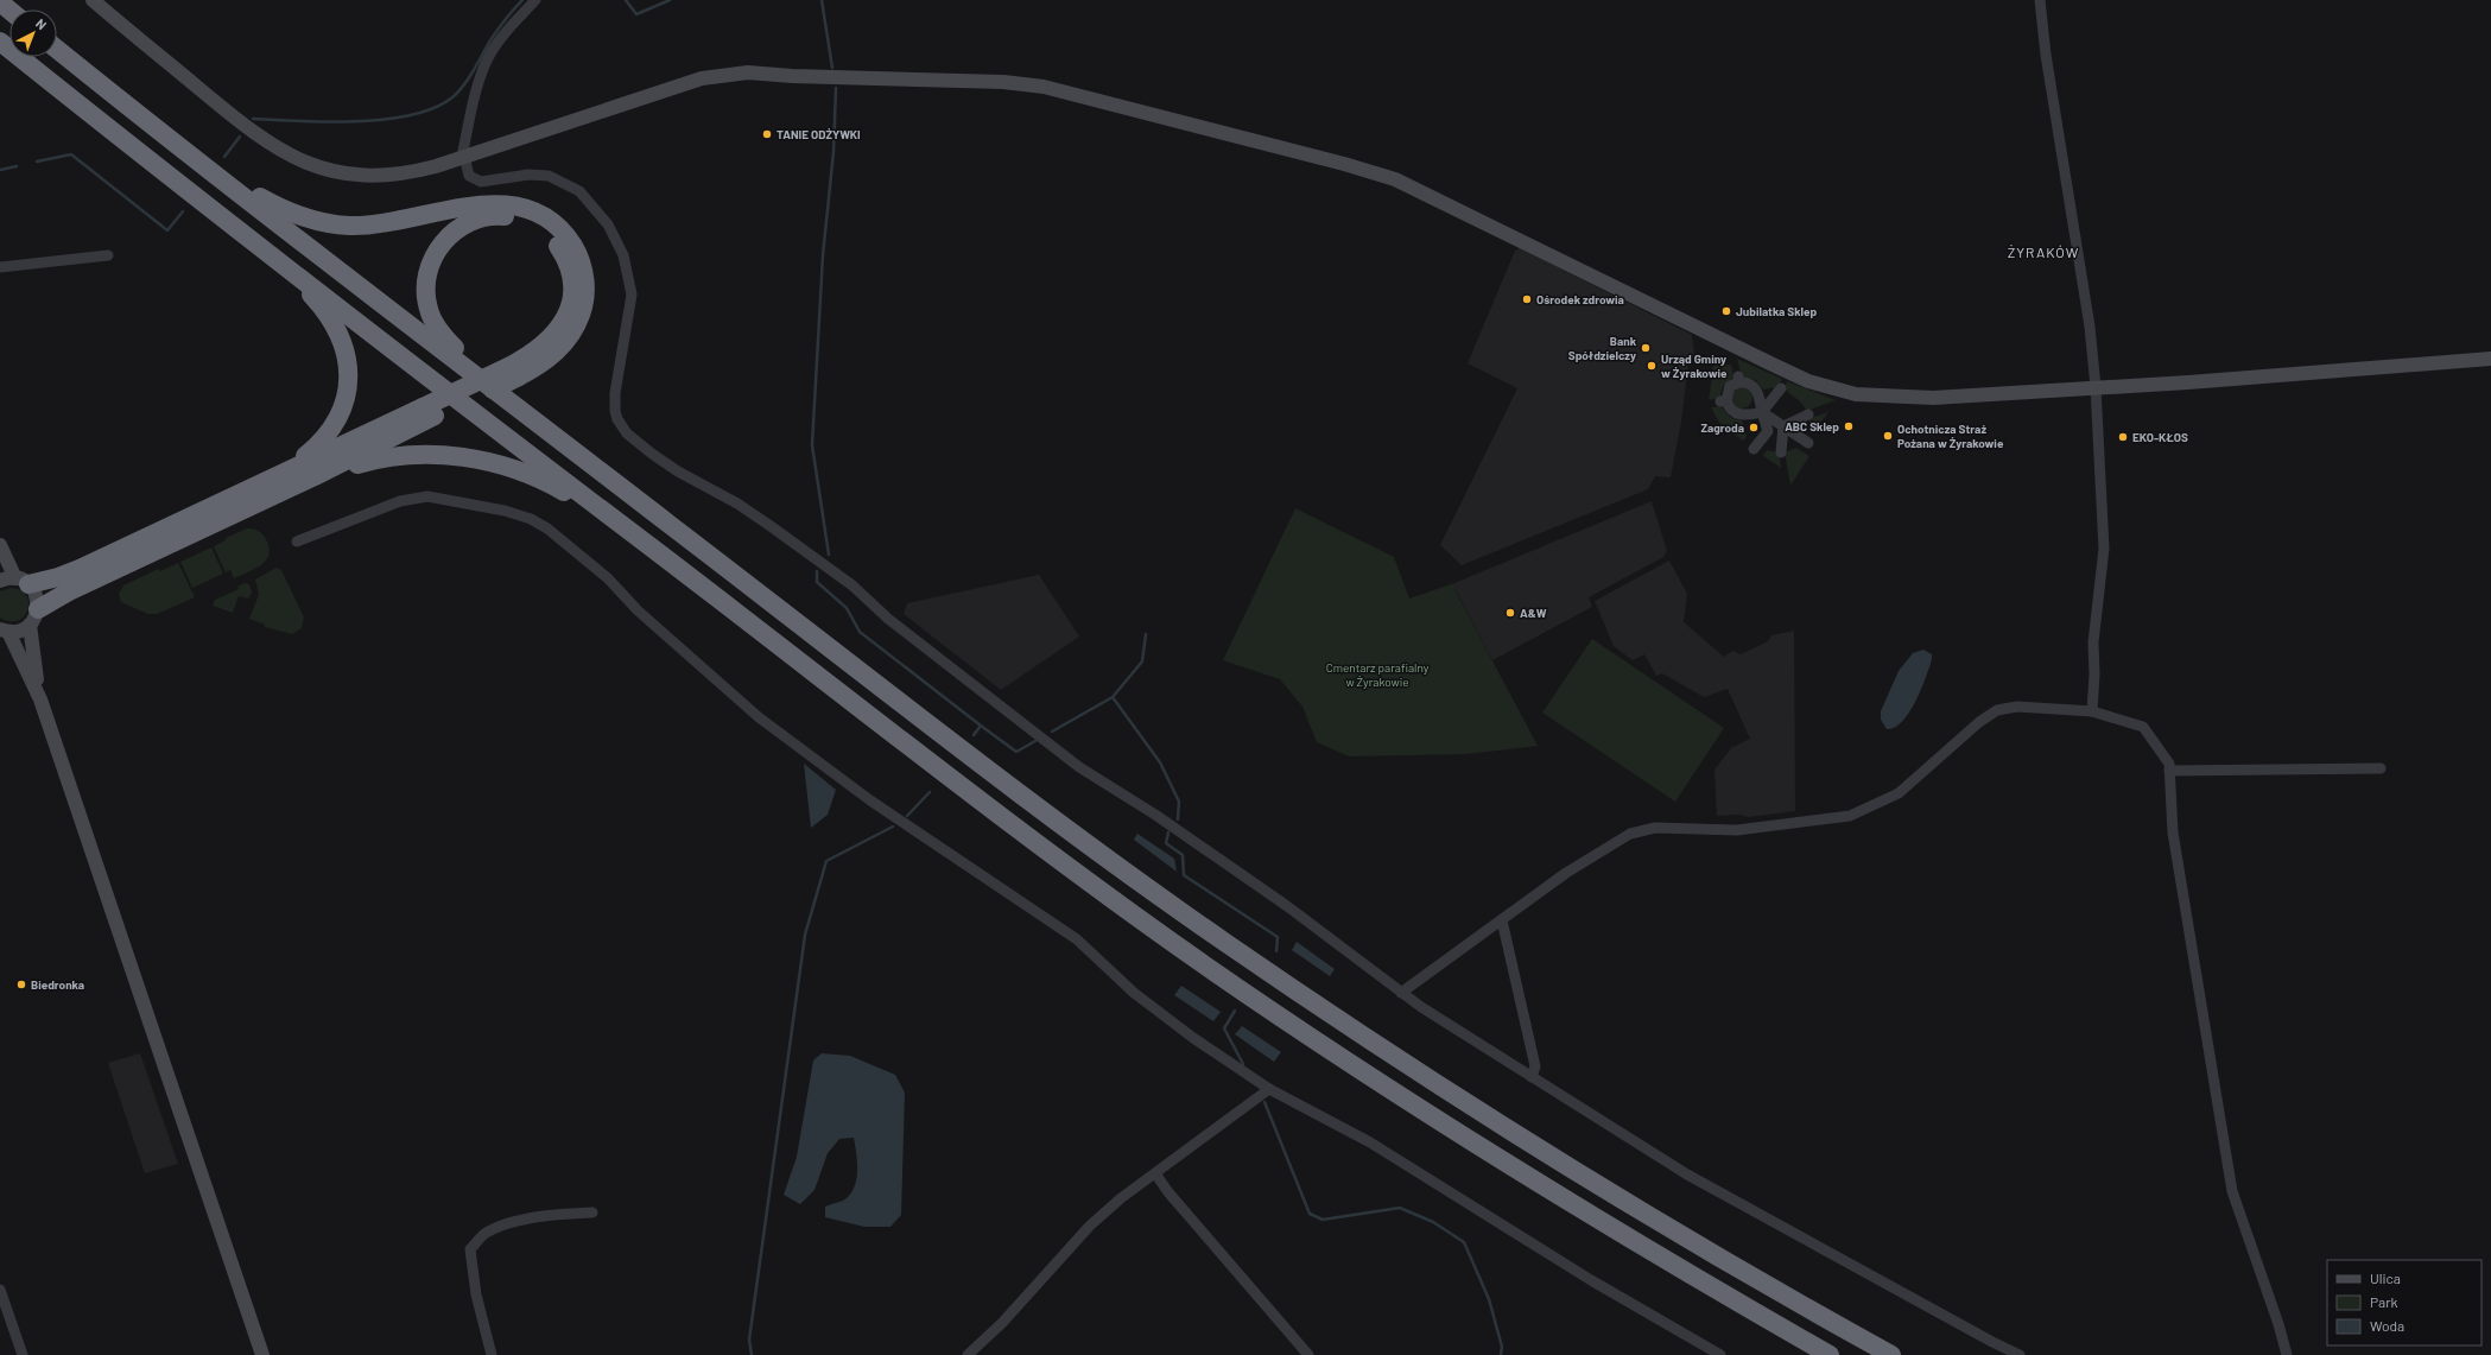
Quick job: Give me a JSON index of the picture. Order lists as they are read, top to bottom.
{
  "districts": ["ŻYRAKÓW"],
  "parks": ["Cmentarz parafialny w Żyrakowie"],
  "places": [
    "TANIE ODŻYWKI",
    "Ośrodek zdrowia",
    "Jubilatka Sklep",
    "Bank Spółdzielczy",
    "Urząd Gminy w Żyrakowie",
    "ABC Sklep",
    "Zagroda",
    "Ochotnicza Straż Pożana w Żyrakowie",
    "EKO-KŁOS",
    "A&W",
    "Biedronka"
  ],
  "legend": ["Ulica", "Park", "Woda"],
  "north": "top right"
}
